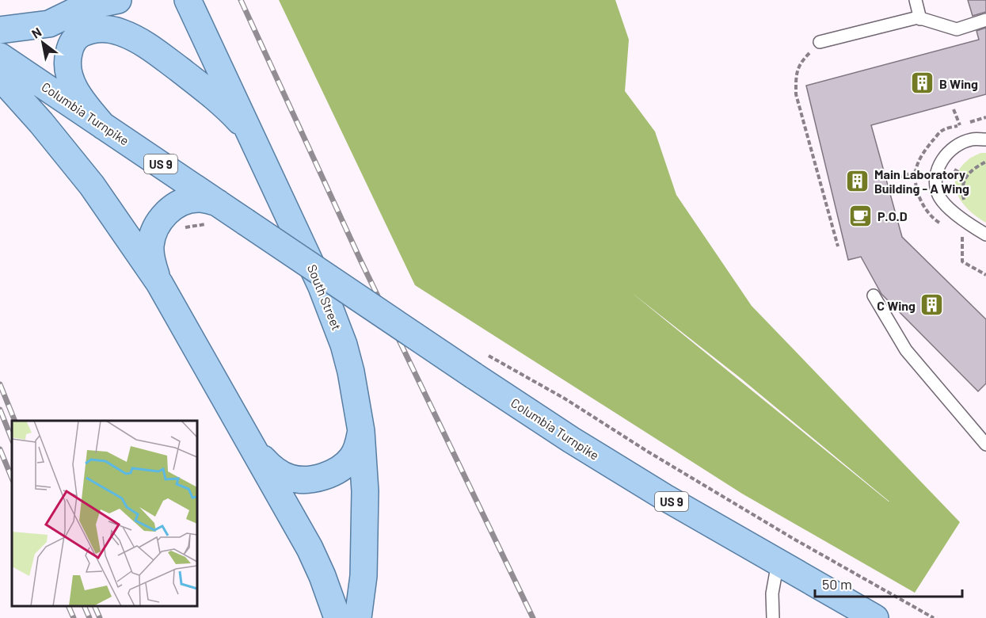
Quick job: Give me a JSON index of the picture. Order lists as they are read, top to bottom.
{
  "streets": {
    "main road": ["Columbia Turnpike", "US 9", "South Street"]
  },
  "places": {
    "building": ["B Wing", "Main Laboratory Building - A Wing", "C Wing"],
    "cafe": ["P.O.D"]
  },
  "scale_bar": "50 m",
  "north": "top left"
}
